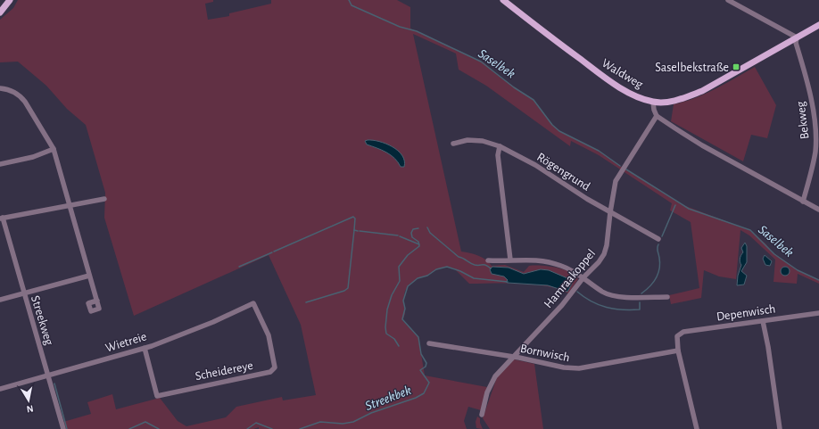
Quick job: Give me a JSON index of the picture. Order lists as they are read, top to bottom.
{
  "streets": {
    "main road": ["Waldweg"],
    "street": [
      "Bekweg",
      "Rögengrund",
      "Hamraakoppel",
      "Depenwisch",
      "Streekweg",
      "Wietreie",
      "Bornwisch",
      "Scheidereye"
    ]
  },
  "crossings": [
    ["Waldweg", "Bekweg"],
    ["Rögengrund", "Hamraakoppel"],
    ["Hamraakoppel", "Bornwisch"],
    ["Depenwisch", "Bornwisch"],
    ["Streekweg", "Wietreie"],
    ["Wietreie", "Scheidereye"]
  ],
  "water": ["Saselbek", "Streekbek"],
  "places": {
    "transit": ["Saselbekstraße"]
  },
  "north": "bottom"
}
